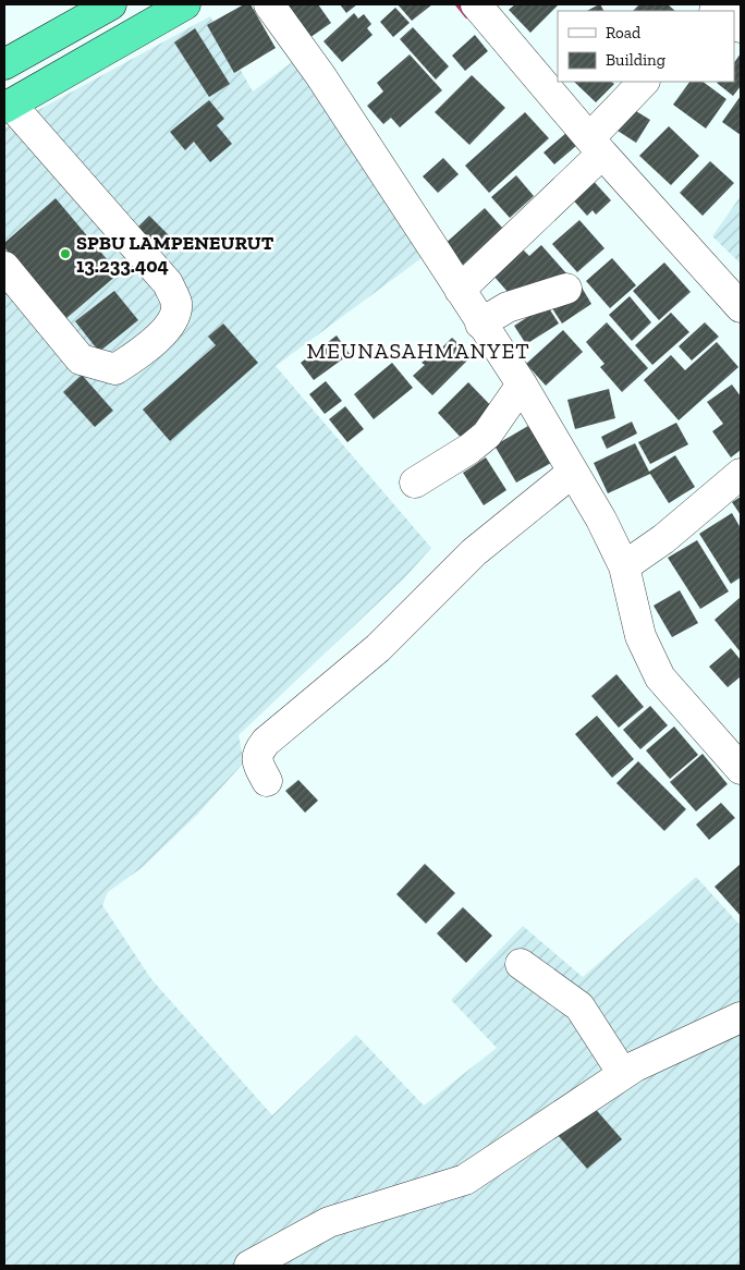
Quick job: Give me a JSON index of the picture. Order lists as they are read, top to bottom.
{
  "districts": ["MEUNASAHMANYET"],
  "places": ["SPBU LAMPENEURUT 13.233.404"],
  "legend": ["Road", "Building"]
}
